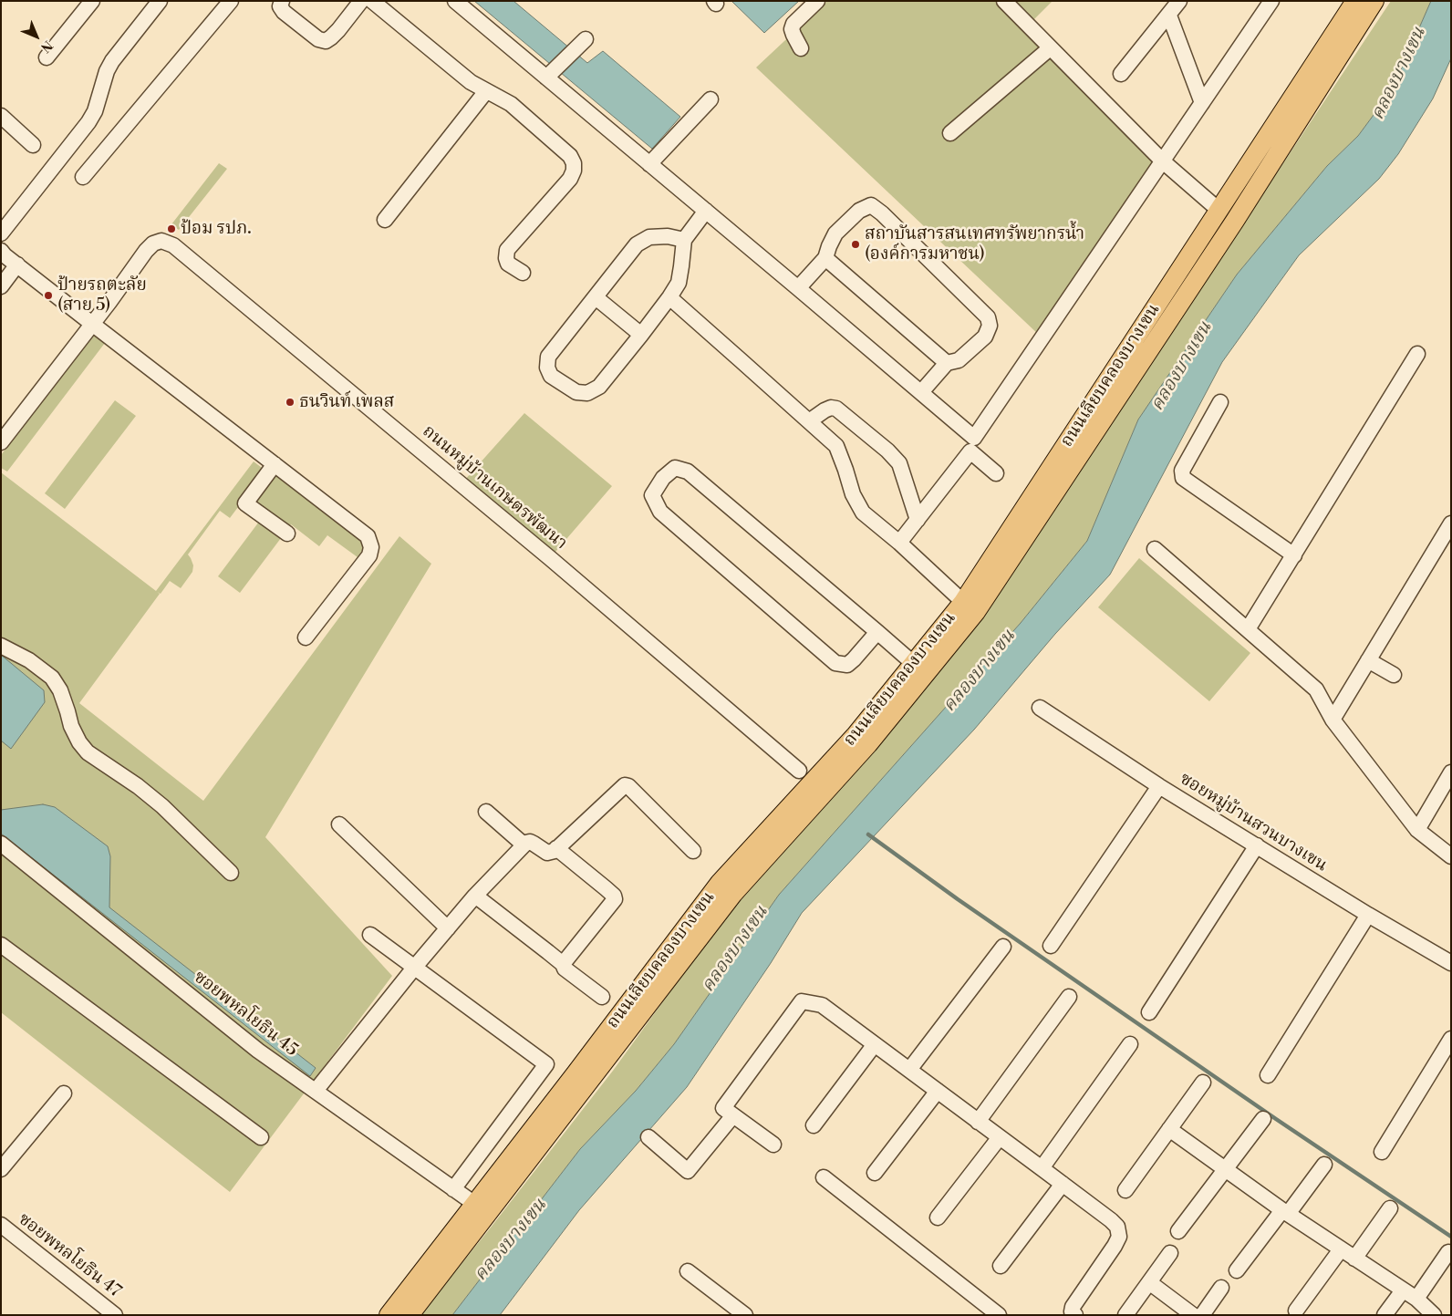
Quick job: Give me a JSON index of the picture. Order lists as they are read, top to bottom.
{
  "streets": {
    "main road": ["ถนนเลียบคลองบางเขน"],
    "street": [
      "ถนนหมู่บ้านเกษตรพัฒนา",
      "ซอยหมู่บ้านสวนบางเขน",
      "ซอยพหลโยธิน 45",
      "ซอยพหลโยธิน 47"
    ]
  },
  "crossings": [
    ["ถนนเลียบคลองบางเขน", "ซอยพหลโยธิน 45"]
  ],
  "water": ["คลองบางเขน"],
  "places": [
    "ป้อม รปภ.",
    "สถาบันสารสนเทศทรัพยากรน้ำ (องค์การมหาชน)",
    "ป้ายรถตะลัย (สาย 5)",
    "ธนวินท์ เพลส"
  ],
  "north": "bottom right"
}
